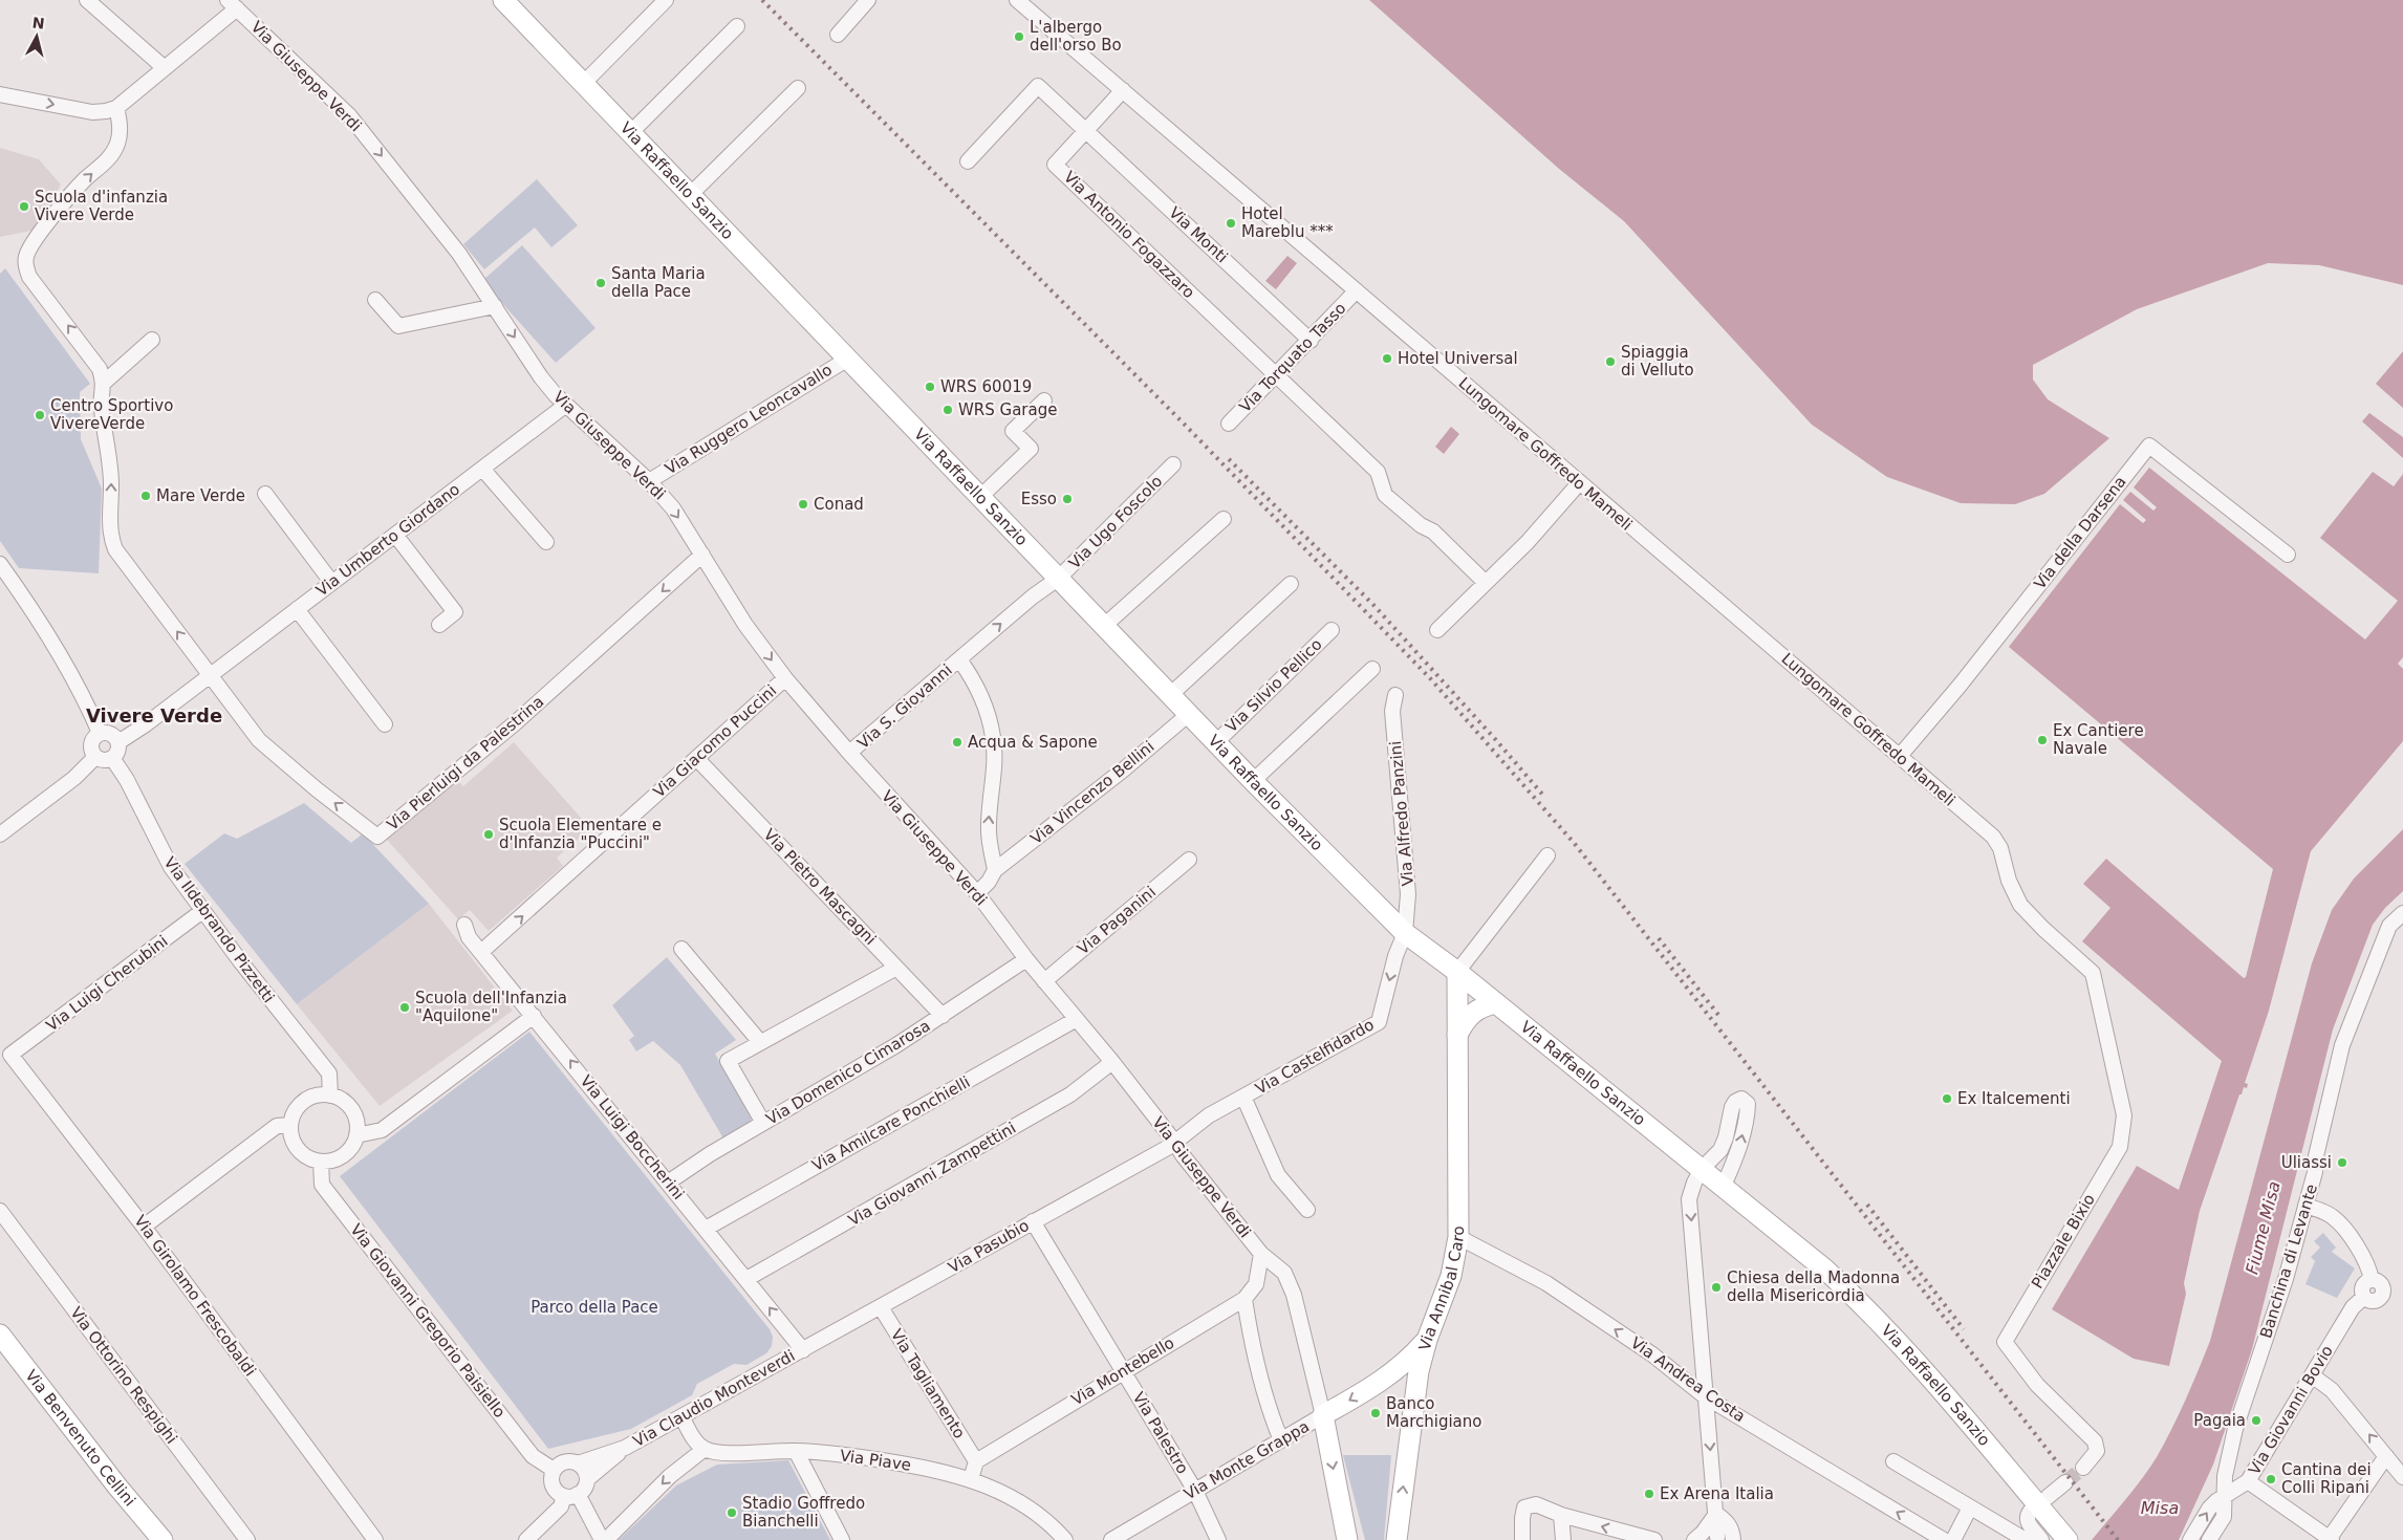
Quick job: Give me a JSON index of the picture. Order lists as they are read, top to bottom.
{
  "streets": {
    "main road": [
      "Via Raffaello Sanzio",
      "Via Annibal Caro",
      "Via Benvenuto Cellini",
      "Via Monte Grappa"
    ],
    "street": [
      "Via Giuseppe Verdi",
      "Via Antonio Fogazzaro",
      "Via Monti",
      "Via Torquato Tasso",
      "Via Ruggero Leoncavallo",
      "Lungomare Goffredo Mameli",
      "Via Ugo Foscolo",
      "Via della Darsena",
      "Via Umberto Giordano",
      "Via Silvio Pellico",
      "Via S. Giovanni",
      "Via Giacomo Puccini",
      "Via Pierluigi da Palestrina",
      "Via Vincenzo Bellini",
      "Via Alfredo Panzini",
      "Via Pietro Mascagni",
      "Via Paganini",
      "Via Ildebrando Pizzetti",
      "Via Luigi Cherubini",
      "Via Castelfidardo",
      "Via Domenico Cimarosa",
      "Via Amilcare Ponchielli",
      "Via Luigi Boccherini",
      "Via Giovanni Zampettini",
      "Piazzale Bixio",
      "Via Pasubio",
      "Banchina di Levante",
      "Via Girolamo Frescobaldi",
      "Via Giovanni Gregorio Paisiello",
      "Via Montebello",
      "Via Ottorino Respighi",
      "Via Andrea Costa",
      "Via Tagliamento",
      "Via Claudio Monteverdi",
      "Via Giovanni Bovio",
      "Via Palestro",
      "Via Piave"
    ]
  },
  "crossings": [
    ["Via Giuseppe Verdi", "Via Ruggero Leoncavallo"],
    ["Via Giuseppe Verdi", "Via Umberto Giordano"],
    ["Via Giuseppe Verdi", "Via S. Giovanni"],
    ["Via Giuseppe Verdi", "Via Giacomo Puccini"],
    ["Via Giuseppe Verdi", "Via Pierluigi da Palestrina"],
    ["Via Giuseppe Verdi", "Via Vincenzo Bellini"],
    ["Via Giuseppe Verdi", "Via Paganini"],
    ["Via Giuseppe Verdi", "Via Castelfidardo"],
    ["Via Giuseppe Verdi", "Via Domenico Cimarosa"],
    ["Via Giuseppe Verdi", "Via Amilcare Ponchielli"],
    ["Via Giuseppe Verdi", "Via Giovanni Zampettini"],
    ["Via Giuseppe Verdi", "Via Pasubio"],
    ["Via Giuseppe Verdi", "Via Monte Grappa"],
    ["Via Raffaello Sanzio", "Via Ruggero Leoncavallo"],
    ["Via Raffaello Sanzio", "Via Ugo Foscolo"],
    ["Via Raffaello Sanzio", "Via Silvio Pellico"],
    ["Via Raffaello Sanzio", "Via S. Giovanni"],
    ["Via Raffaello Sanzio", "Via Vincenzo Bellini"],
    ["Via Raffaello Sanzio", "Via Alfredo Panzini"],
    ["Via Raffaello Sanzio", "Via Castelfidardo"],
    ["Via Raffaello Sanzio", "Via Annibal Caro"],
    ["Via Antonio Fogazzaro", "Via Monti"],
    ["Via Antonio Fogazzaro", "Via Torquato Tasso"],
    ["Via Antonio Fogazzaro", "Lungomare Goffredo Mameli"],
    ["Via Monti", "Via Torquato Tasso"],
    ["Via Torquato Tasso", "Lungomare Goffredo Mameli"],
    ["Lungomare Goffredo Mameli", "Via della Darsena"],
    ["Lungomare Goffredo Mameli", "Piazzale Bixio"],
    ["Via Ugo Foscolo", "Via S. Giovanni"],
    ["Via Umberto Giordano", "Via Pierluigi da Palestrina"],
    ["Via Umberto Giordano", "Via Ildebrando Pizzetti"],
    ["Via S. Giovanni", "Via Vincenzo Bellini"],
    ["Via Giacomo Puccini", "Via Pietro Mascagni"],
    ["Via Giacomo Puccini", "Via Luigi Boccherini"],
    ["Via Alfredo Panzini", "Via Castelfidardo"],
    ["Via Pietro Mascagni", "Via Domenico Cimarosa"],
    ["Via Ildebrando Pizzetti", "Via Luigi Cherubini"],
    ["Via Ildebrando Pizzetti", "Via Giovanni Gregorio Paisiello"],
    ["Via Luigi Cherubini", "Via Girolamo Frescobaldi"],
    ["Via Castelfidardo", "Via Pasubio"],
    ["Via Domenico Cimarosa", "Via Luigi Boccherini"],
    ["Via Amilcare Ponchielli", "Via Luigi Boccherini"],
    ["Via Luigi Boccherini", "Via Giovanni Zampettini"],
    ["Via Luigi Boccherini", "Via Pasubio"],
    ["Via Luigi Boccherini", "Via Claudio Monteverdi"],
    ["Via Pasubio", "Via Tagliamento"],
    ["Via Pasubio", "Via Claudio Monteverdi"],
    ["Via Pasubio", "Via Palestro"],
    ["Banchina di Levante", "Via Giovanni Bovio"],
    ["Via Annibal Caro", "Via Andrea Costa"],
    ["Via Annibal Caro", "Via Monte Grappa"],
    ["Via Giovanni Gregorio Paisiello", "Via Claudio Monteverdi"],
    ["Via Montebello", "Via Tagliamento"],
    ["Via Montebello", "Via Palestro"],
    ["Via Palestro", "Via Monte Grappa"]
  ],
  "one_way": [
    "Via Giuseppe Verdi",
    "Via S. Giovanni",
    "Via Giacomo Puccini",
    "Via Castelfidardo",
    "Via Luigi Boccherini",
    "Via Andrea Costa"
  ],
  "districts": ["Vivere Verde"],
  "water": ["Fiume Misa", "Misa"],
  "parks": ["Parco della Pace"],
  "places": [
    "L'albergo dell'orso Bo",
    "Scuola d'infanzia Vivere Verde",
    "Hotel Mareblu ***",
    "Santa Maria della Pace",
    "Hotel Universal",
    "Spiaggia di Velluto",
    "WRS 60019",
    "WRS Garage",
    "Centro Sportivo VivereVerde",
    "Mare Verde",
    "Esso",
    "Conad",
    "Ex Cantiere Navale",
    "Acqua & Sapone",
    "Scuola Elementare e d'Infanzia \"Puccini\"",
    "Scuola dell'Infanzia \"Aquilone\"",
    "Ex Italcementi",
    "Uliassi",
    "Chiesa della Madonna della Misericordia",
    "Banco Marchigiano",
    "Pagaia",
    "Cantina dei Colli Ripani",
    "Ex Arena Italia",
    "Stadio Goffredo Bianchelli"
  ],
  "north": "top"
}
